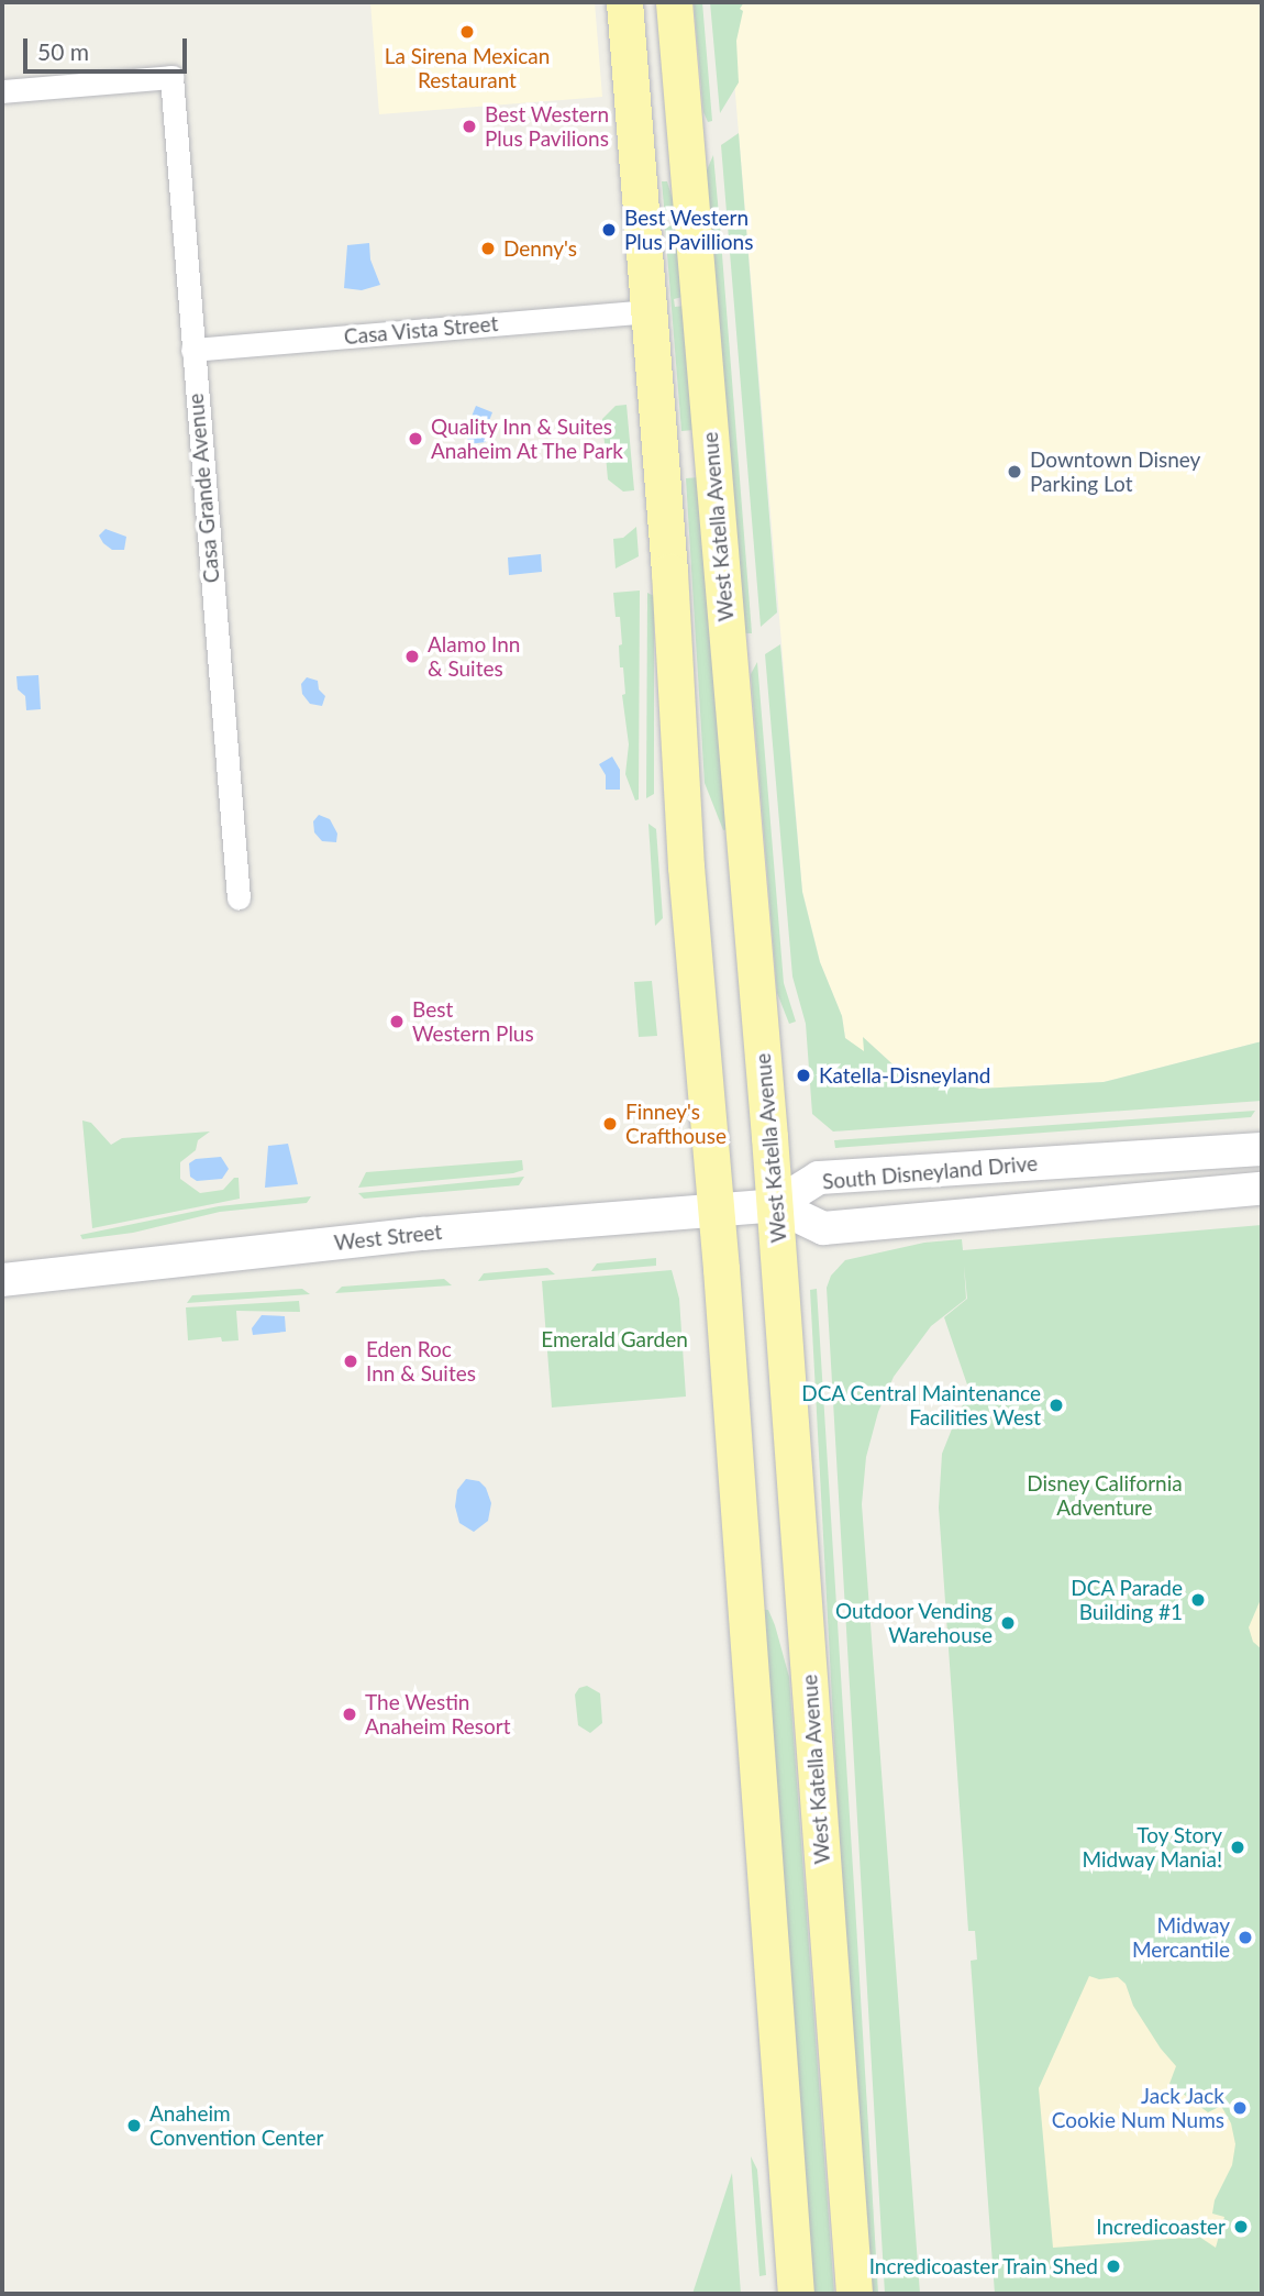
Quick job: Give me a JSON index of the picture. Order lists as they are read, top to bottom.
{
  "streets": {
    "main road": ["West Katella Avenue", "South Disneyland Drive", "West Street"],
    "street": ["Casa Vista Street", "Casa Grande Avenue"]
  },
  "crossings": [
    ["Casa Vista Street", "Casa Grande Avenue"],
    ["West Katella Avenue", "South Disneyland Drive"],
    ["West Katella Avenue", "West Street"],
    ["South Disneyland Drive", "West Street"]
  ],
  "parks": ["Emerald Garden", "Disney California Adventure"],
  "places": [
    "La Sirena Mexican Restaurant",
    "Best Western Plus Pavilions",
    "Best Western Plus Pavillions",
    "Denny's",
    "Quality Inn & Suites Anaheim At The Park",
    "Downtown Disney Parking Lot",
    "Alamo Inn & Suites",
    "Best Western Plus",
    "Katella-Disneyland",
    "Finney's Crafthouse",
    "Eden Roc Inn & Suites",
    "DCA Central Maintenance Facilities West",
    "DCA Parade Building #1",
    "Outdoor Vending Warehouse",
    "The Westin Anaheim Resort",
    "Toy Story Midway Mania!",
    "Midway Mercantile",
    "Jack Jack Cookie Num Nums",
    "Anaheim Convention Center",
    "Incredicoaster",
    "Incredicoaster Train Shed"
  ],
  "scale_bar": "50 m"
}
